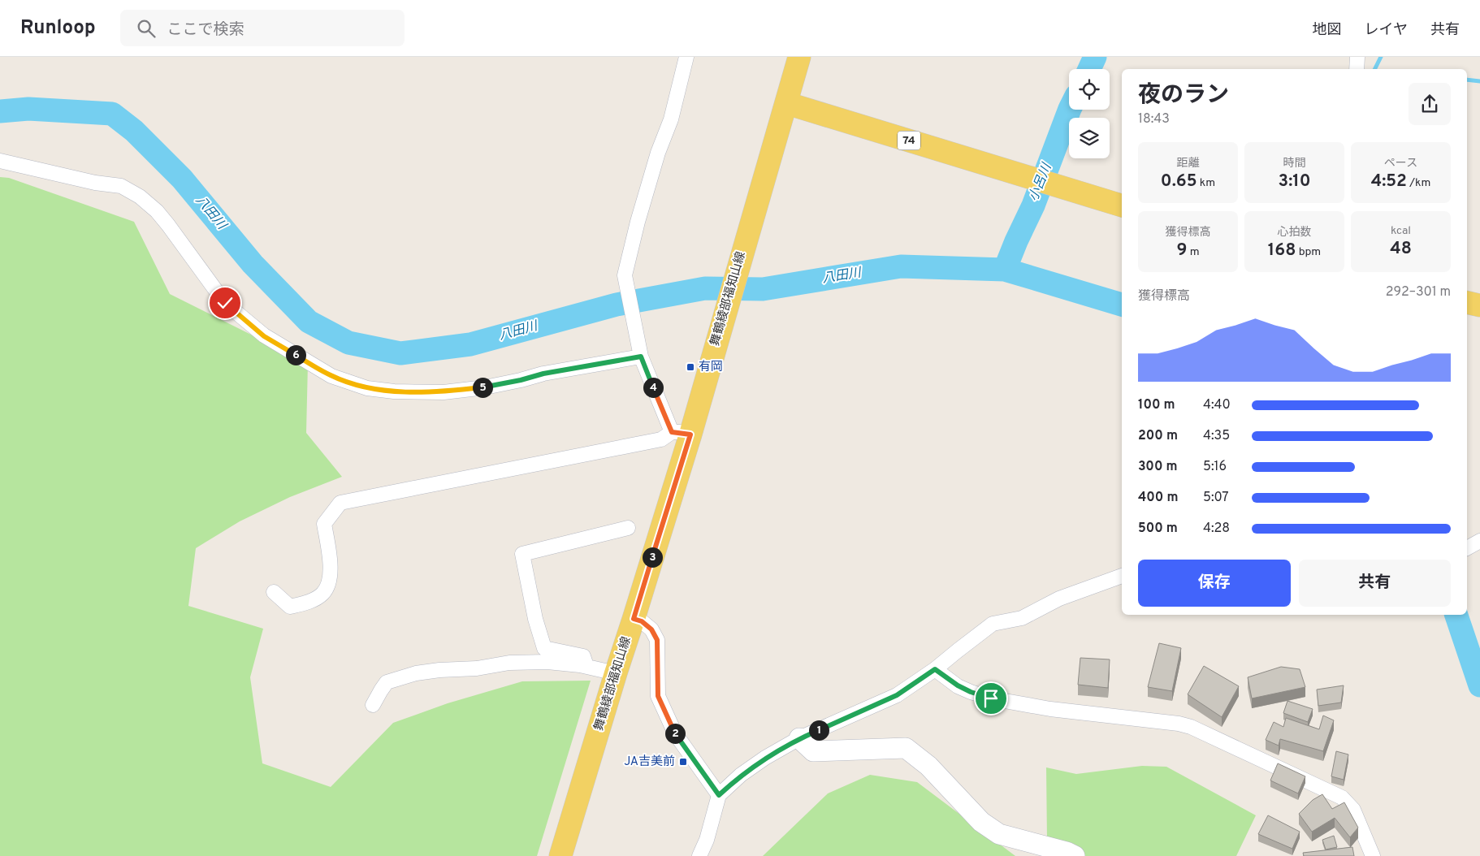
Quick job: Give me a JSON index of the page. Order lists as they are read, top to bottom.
{
  "streets": {
    "main road": ["74", "舞鶴綾部福知山線"]
  },
  "crossings": [
    ["74", "舞鶴綾部福知山線"]
  ],
  "water": ["小呂川", "八田川"],
  "places": {
    "transit": ["有岡", "JA吉美前"]
  },
  "page": {
    "header": "Runloop",
    "search": "ここで検索",
    "nav": ["地図", "レイヤ", "共有"],
    "heading": ["夜のラン", "18:43"],
    "stats": [
      ["距離", "0.65 km"],
      ["時間", "3:10"],
      ["ペース", "4:52 /km"],
      ["獲得標高", "9 m"],
      ["心拍数", "168 bpm"],
      ["kcal", "48"]
    ],
    "chart": ["獲得標高", "292–301 m"],
    "pins": [
      "6",
      "4",
      "5",
      "3",
      "1",
      "2"
    ],
    "list": [
      {
        "name": "100 m",
        "note": "4:40"
      },
      {
        "name": "200 m",
        "note": "4:35"
      },
      {
        "name": "300 m",
        "note": "5:16"
      },
      {
        "name": "400 m",
        "note": "5:07"
      },
      {
        "name": "500 m",
        "note": "4:28"
      }
    ],
    "buttons": ["保存", "共有"]
  }
}
